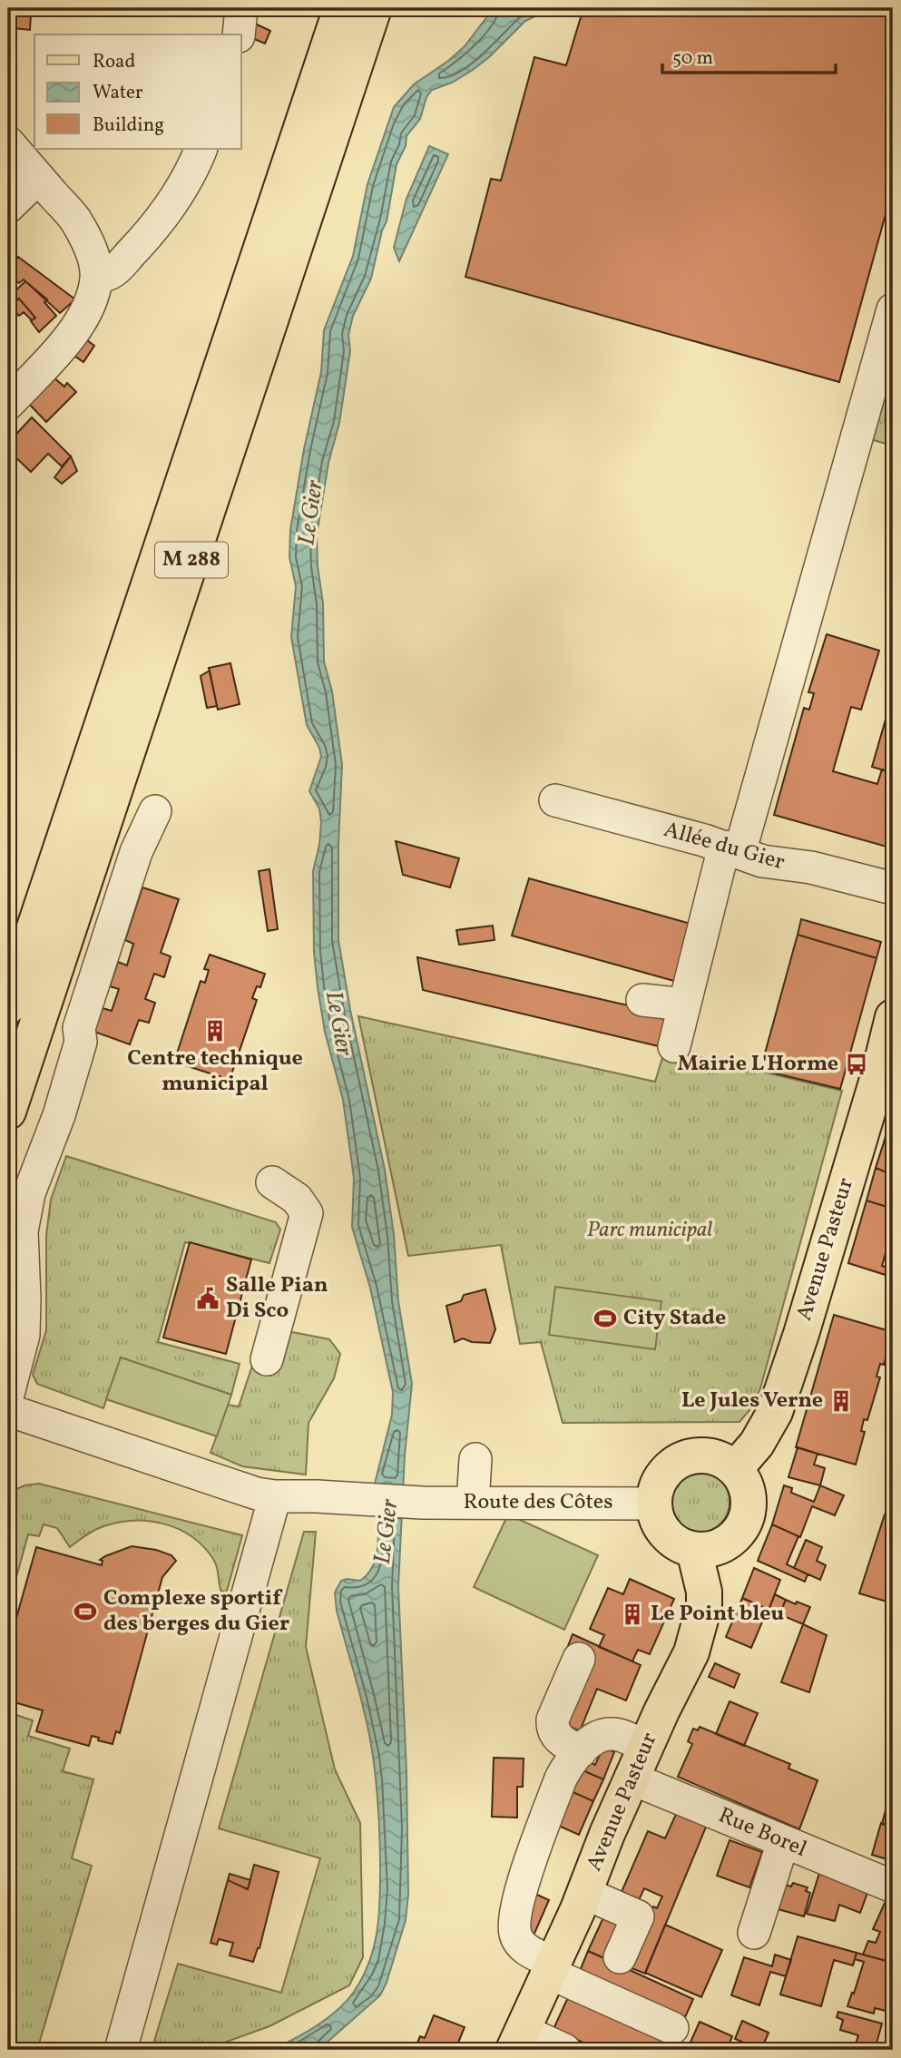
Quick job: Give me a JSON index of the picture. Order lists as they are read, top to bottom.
{
  "streets": {
    "main road": ["M 288", "Avenue Pasteur"],
    "street": ["Allée du Gier", "Route des Côtes", "Rue Borel"]
  },
  "crossings": [
    ["Avenue Pasteur", "Route des Côtes"],
    ["Avenue Pasteur", "Rue Borel"]
  ],
  "water": ["Le Gier"],
  "parks": ["Parc municipal"],
  "places": {
    "building": ["Centre technique municipal", "Le Jules Verne", "Le Point bleu"],
    "bus stop": ["Mairie L'Horme"],
    "public building": ["Salle Pian Di Sco"],
    "sports": ["City Stade", "Complexe sportif des berges du Gier"]
  },
  "legend": ["Road", "Water", "Building"],
  "scale_bar": "50 m"
}
